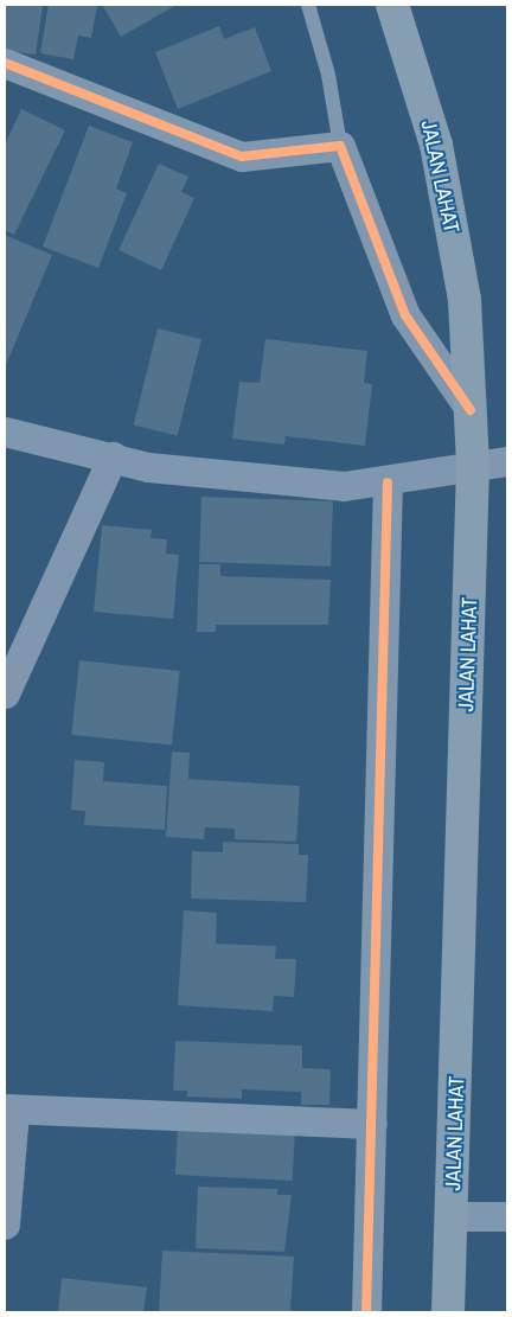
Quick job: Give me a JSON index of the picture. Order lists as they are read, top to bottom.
{
  "streets": {
    "main road": ["JALAN LAHAT"]
  }
}
